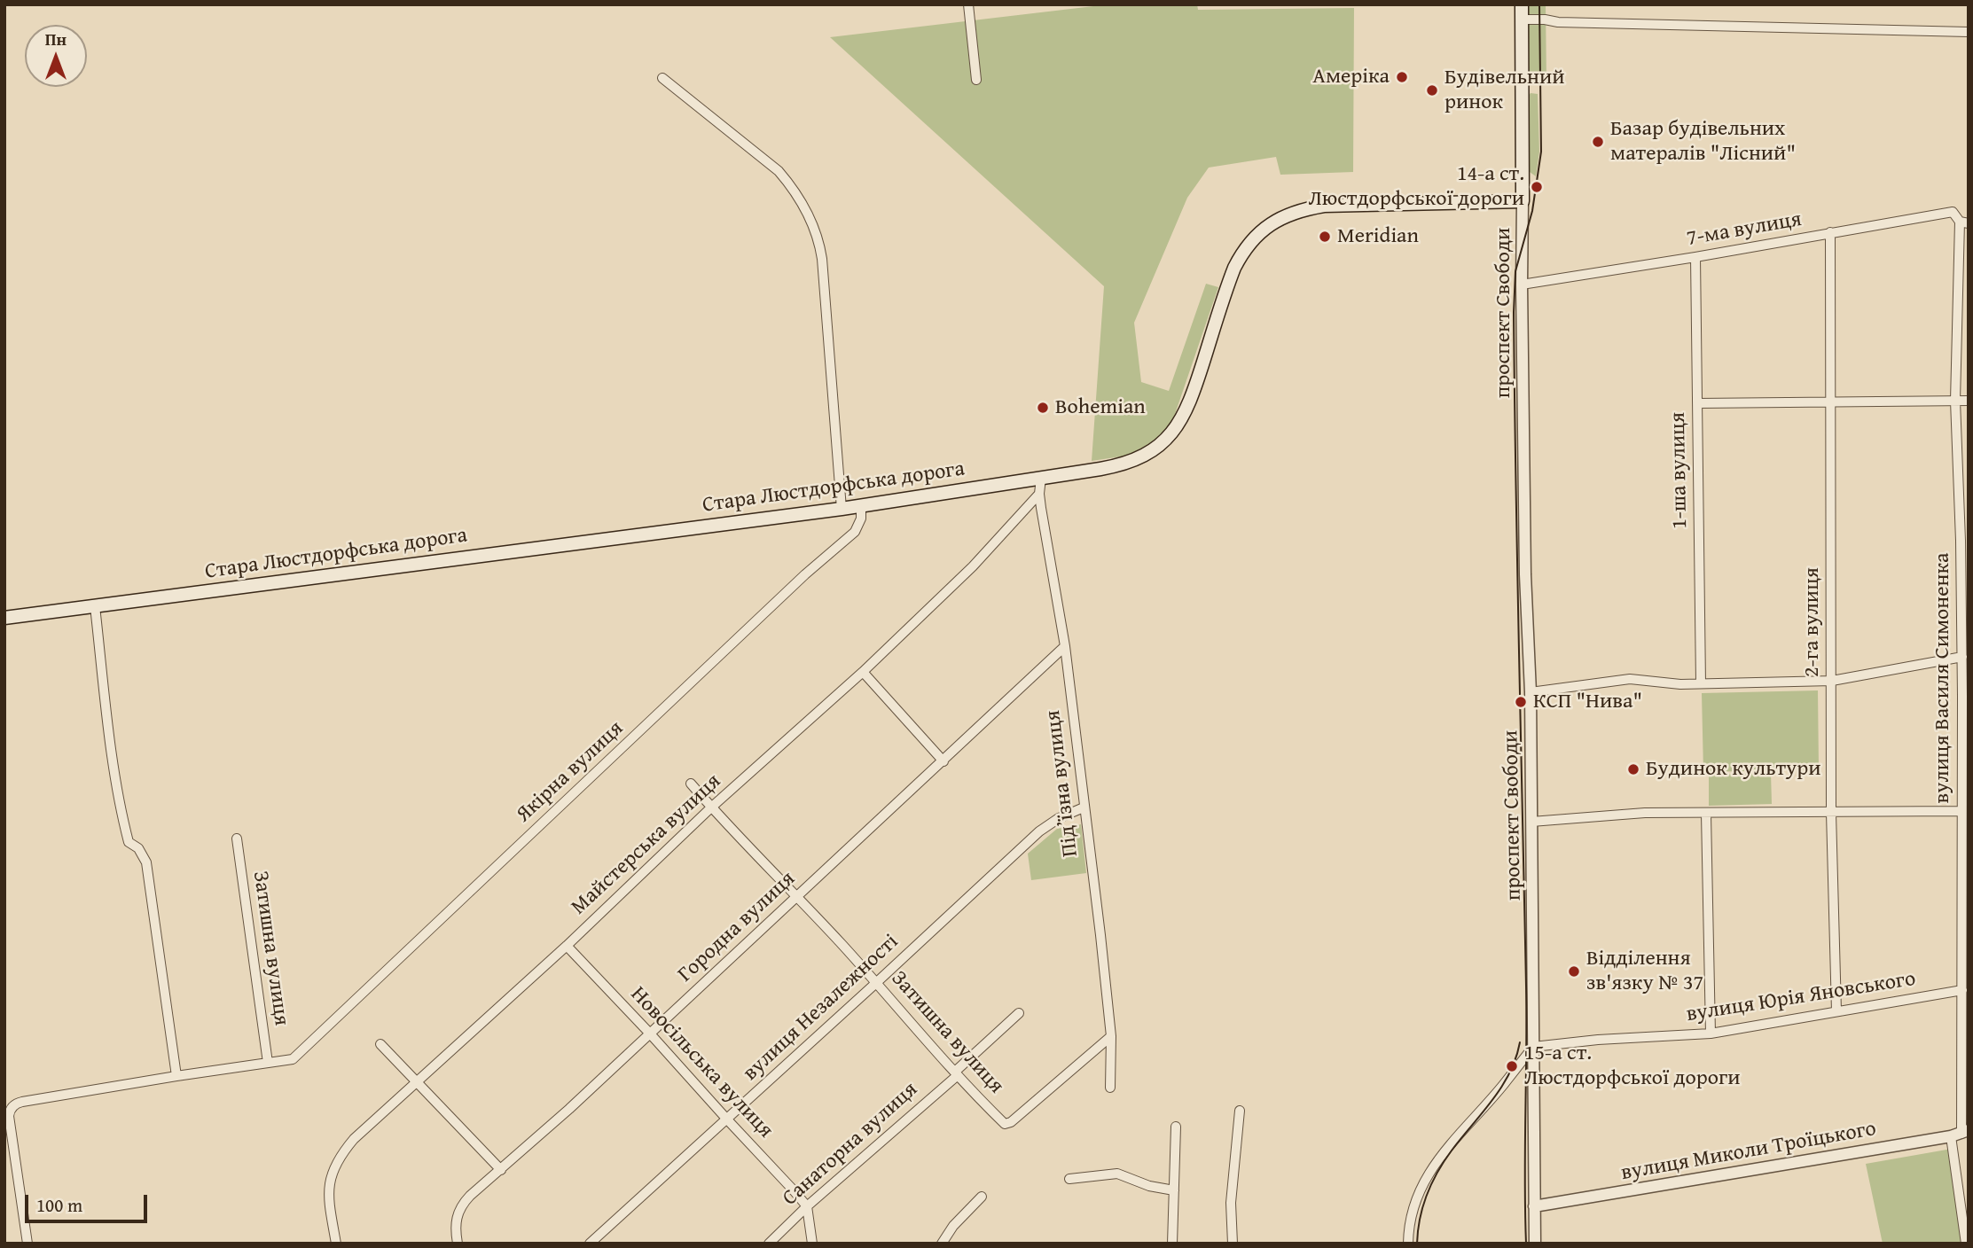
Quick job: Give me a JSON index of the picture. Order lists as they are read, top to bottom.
{
  "streets": {
    "main road": ["Стара Люстдорфська дорога"],
    "street": [
      "7-ма вулиця",
      "проспект Свободи",
      "1-ша вулиця",
      "2-га вулиця",
      "вулиця Василя Симоненка",
      "Якірна вулиця",
      "Підʼїзна вулиця",
      "Майстерська вулиця",
      "Городна вулиця",
      "Затишна вулиця",
      "вулиця Юрія Яновського",
      "вулиця Незалежності",
      "Новосільська вулиця",
      "Санаторна вулиця",
      "вулиця Миколи Троїцького"
    ]
  },
  "crossings": [
    ["7-ма вулиця", "проспект Свободи"],
    ["7-ма вулиця", "1-ша вулиця"],
    ["7-ма вулиця", "2-га вулиця"],
    ["7-ма вулиця", "вулиця Василя Симоненка"],
    ["проспект Свободи", "Стара Люстдорфська дорога"],
    ["проспект Свободи", "вулиця Юрія Яновського"],
    ["проспект Свободи", "вулиця Миколи Троїцького"],
    ["Стара Люстдорфська дорога", "Якірна вулиця"],
    ["Стара Люстдорфська дорога", "Підʼїзна вулиця"],
    ["2-га вулиця", "вулиця Юрія Яновського"],
    ["вулиця Василя Симоненка", "вулиця Юрія Яновського"],
    ["вулиця Василя Симоненка", "вулиця Миколи Троїцького"],
    ["Якірна вулиця", "Затишна вулиця"],
    ["Підʼїзна вулиця", "Майстерська вулиця"],
    ["Підʼїзна вулиця", "Городна вулиця"],
    ["Підʼїзна вулиця", "Затишна вулиця"],
    ["Підʼїзна вулиця", "вулиця Незалежності"],
    ["Майстерська вулиця", "Затишна вулиця"],
    ["Майстерська вулиця", "Новосільська вулиця"],
    ["Городна вулиця", "Затишна вулиця"],
    ["Городна вулиця", "Новосільська вулиця"],
    ["Затишна вулиця", "вулиця Незалежності"],
    ["Затишна вулиця", "Санаторна вулиця"],
    ["вулиця Незалежності", "Новосільська вулиця"],
    ["Новосільська вулиця", "Санаторна вулиця"]
  ],
  "places": [
    "Амеріка",
    "Будівельний ринок",
    "Базар будівельних матералів \"Лісний\"",
    "14-а ст. Люстдорфської дороги",
    "Meridian",
    "Bohemian",
    "КСП \"Нива\"",
    "Будинок культури",
    "Відділення зв'язку № 37",
    "15-а ст. Люстдорфської дороги"
  ],
  "scale_bar": "100 m",
  "north": "top"
}
